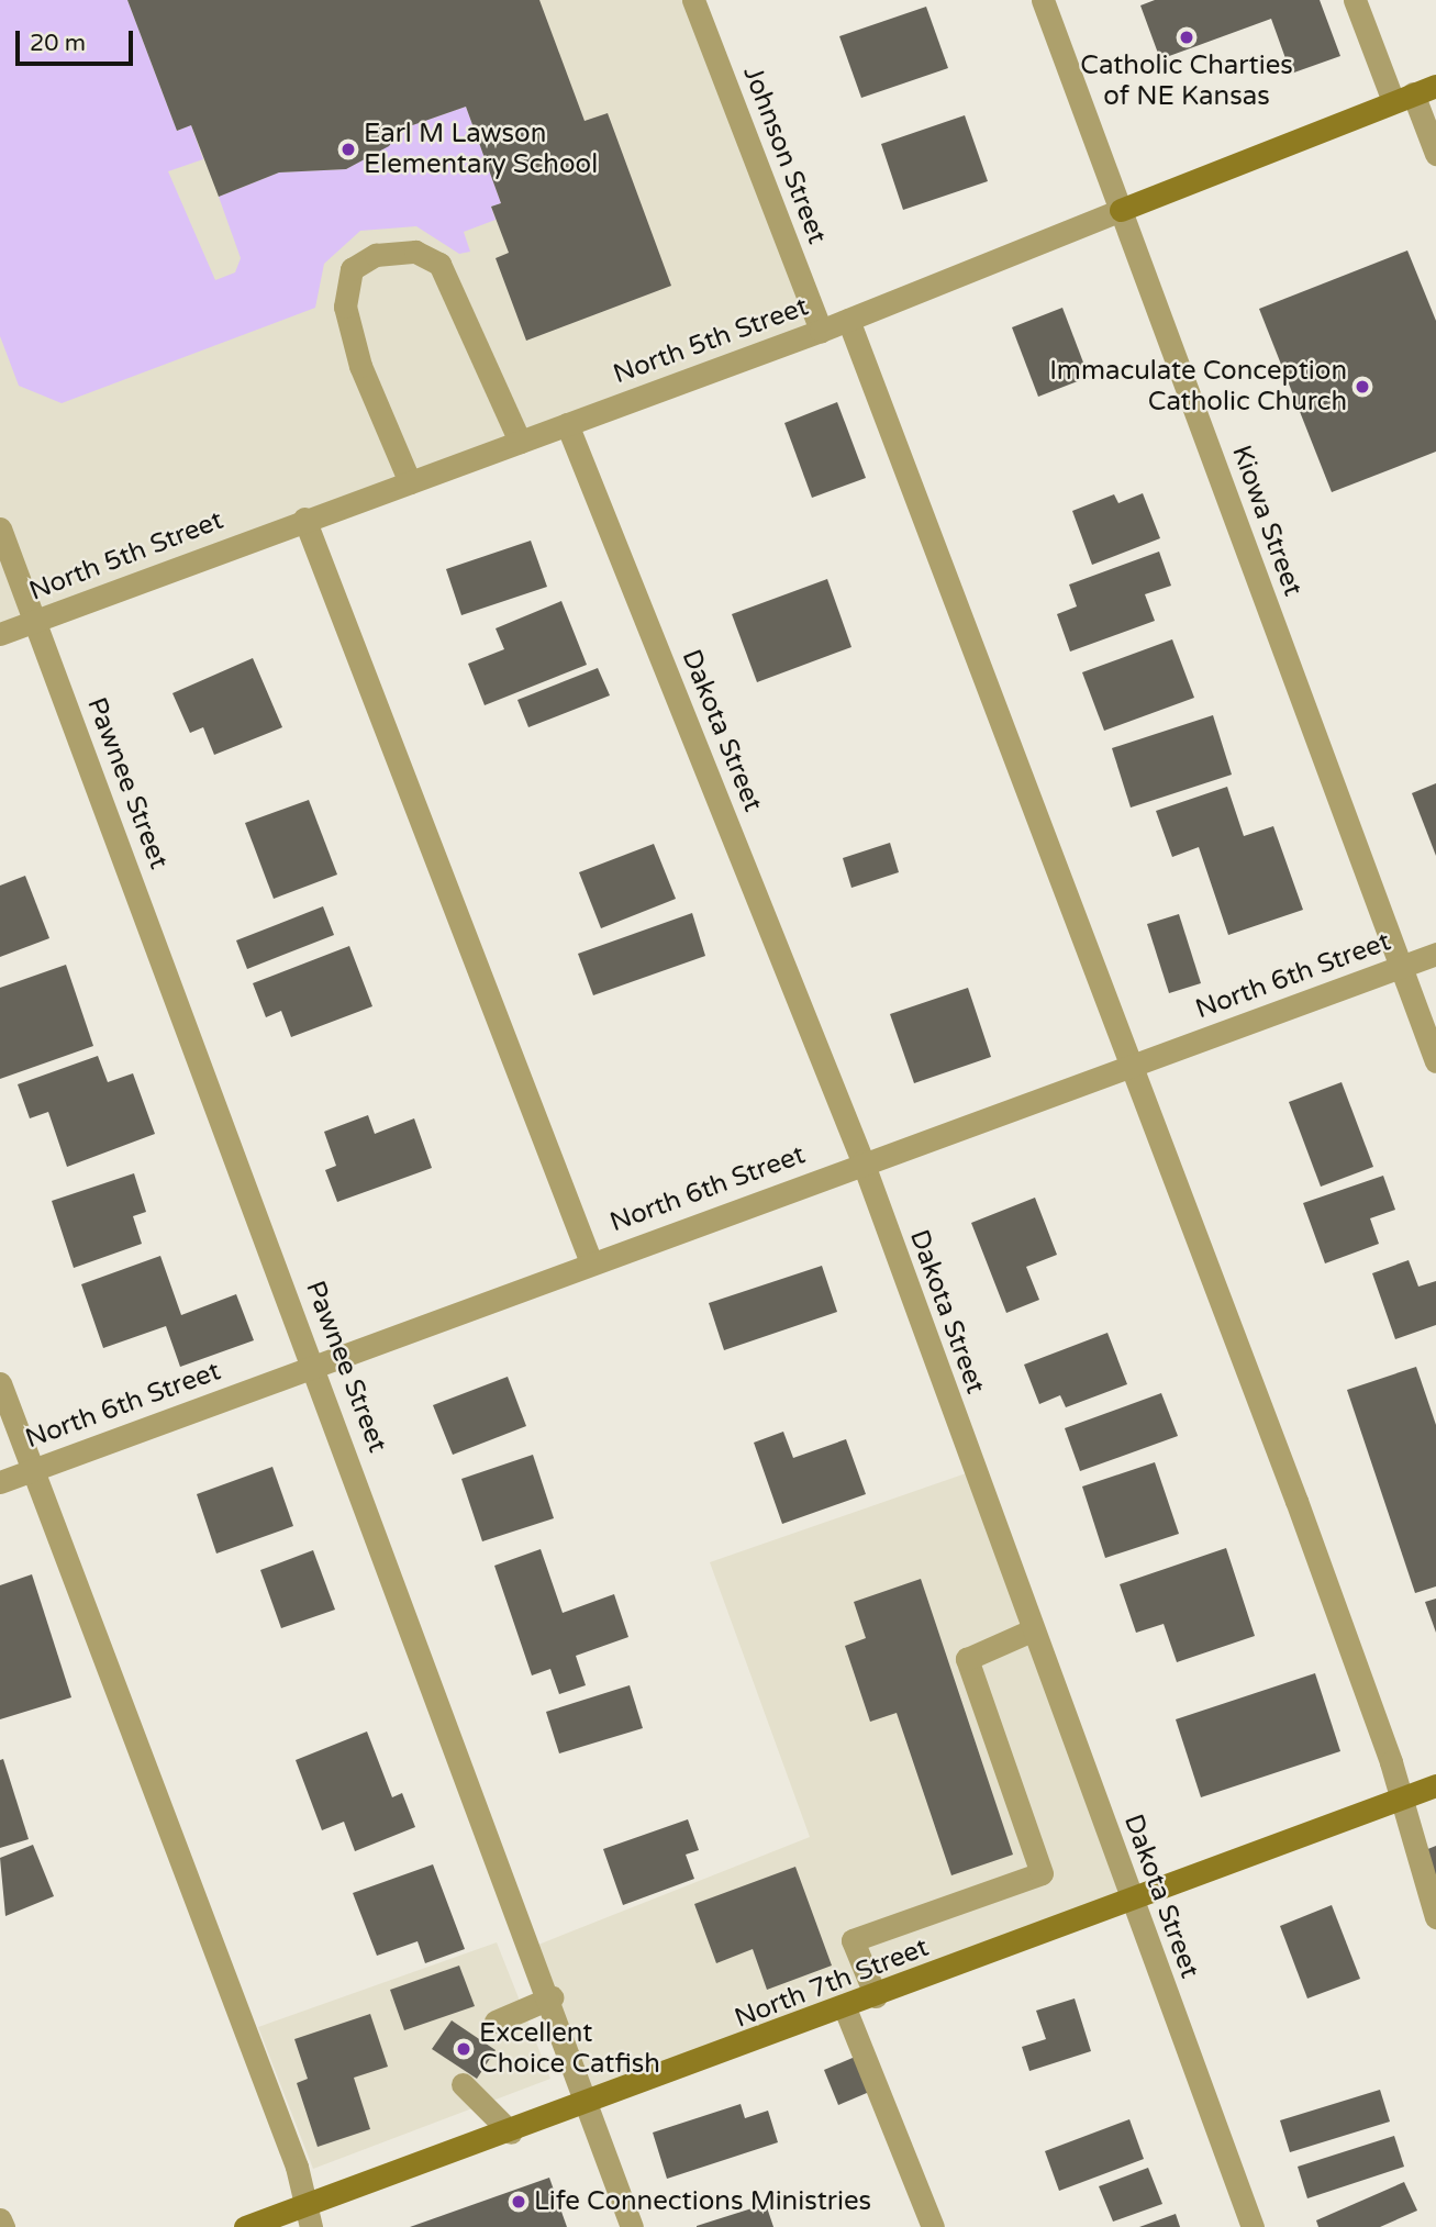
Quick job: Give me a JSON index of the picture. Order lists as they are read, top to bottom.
{
  "streets": {
    "street": [
      "Johnson Street",
      "North 5th Street",
      "Kiowa Street",
      "Dakota Street",
      "Pawnee Street",
      "North 6th Street",
      "North 7th Street"
    ]
  },
  "crossings": [
    ["Johnson Street", "North 5th Street"],
    ["North 5th Street", "Kiowa Street"],
    ["North 5th Street", "Dakota Street"],
    ["North 5th Street", "Pawnee Street"],
    ["Kiowa Street", "North 6th Street"],
    ["Dakota Street", "North 6th Street"],
    ["Dakota Street", "North 7th Street"],
    ["Pawnee Street", "North 6th Street"],
    ["Pawnee Street", "North 7th Street"]
  ],
  "places": [
    "Catholic Charties of NE Kansas",
    "Earl M Lawson Elementary School",
    "Immaculate Conception Catholic Church",
    "Excellent Choice Catfish",
    "Life Connections Ministries"
  ],
  "scale_bar": "20 m"
}
